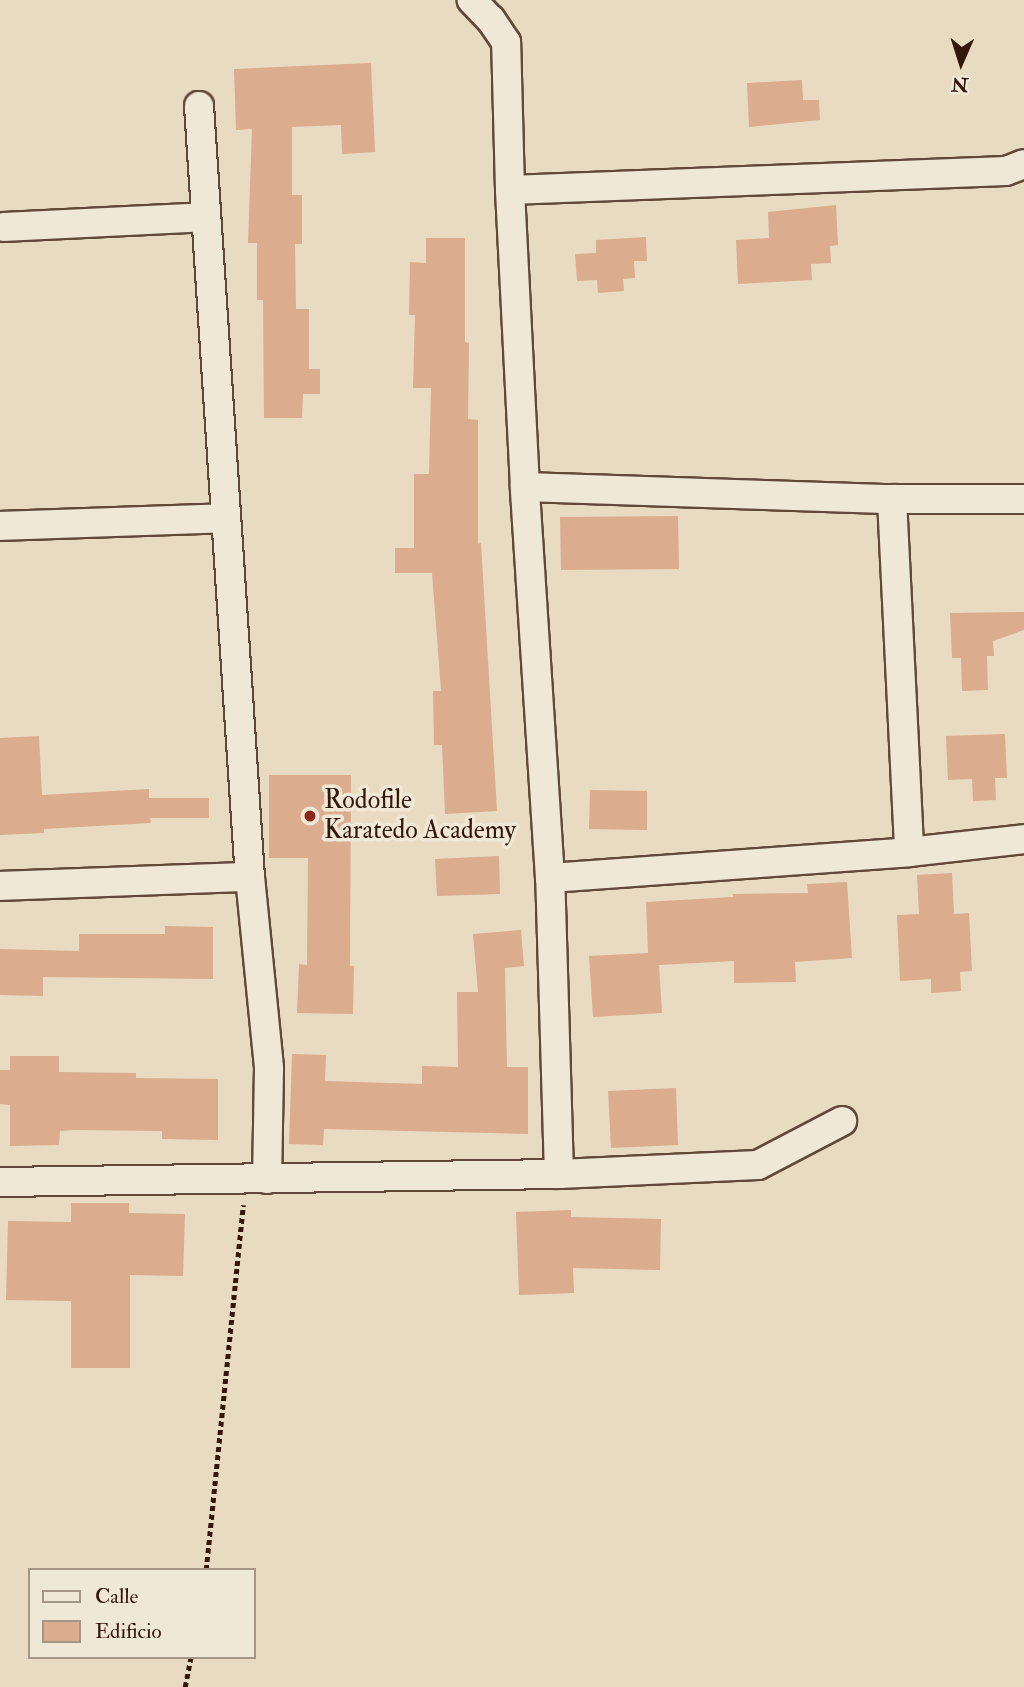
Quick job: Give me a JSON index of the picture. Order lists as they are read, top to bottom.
{
  "places": ["Rodofile Karatedo Academy"],
  "legend": ["Calle", "Edificio"],
  "north": "bottom"
}
